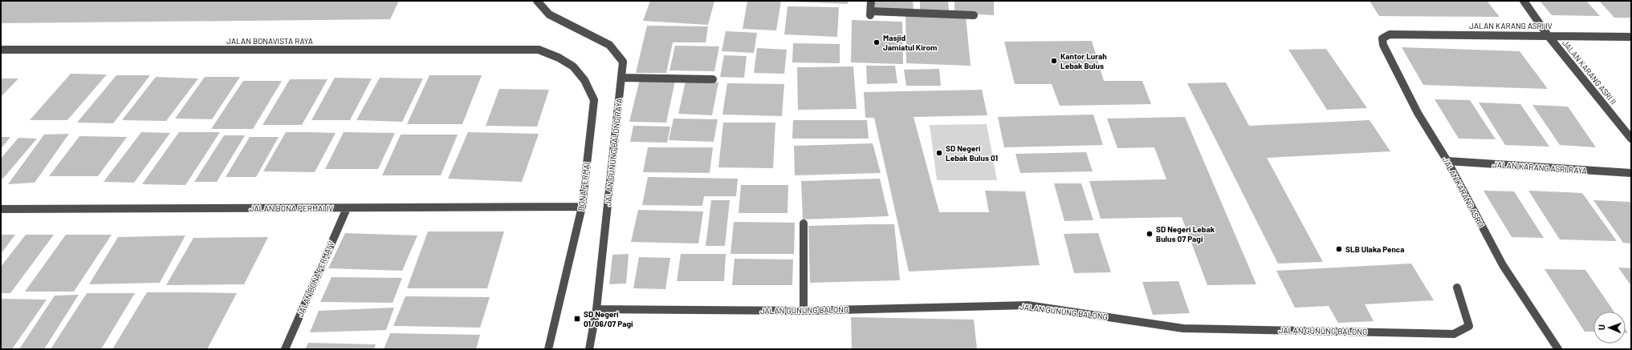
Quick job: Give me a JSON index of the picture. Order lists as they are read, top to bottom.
{
  "streets": {
    "street": [
      "JALAN KARANG ASRI IV",
      "JALAN BONAVISTA RAYA",
      "JALAN KARANG ASRI II",
      "JALAN GUNUNG BALONG RAYA",
      "JALAN KARANG ASRI RAYA",
      "BONA PERMAI",
      "JALAN KARANG ASRI I",
      "JALAN BONA PERMAI IV",
      "JALAN BONA PERMAI V",
      "JALAN GUNUNG BALONG"
    ]
  },
  "crossings": [
    ["JALAN KARANG ASRI IV", "JALAN KARANG ASRI II"],
    ["JALAN KARANG ASRI IV", "JALAN KARANG ASRI I"],
    ["JALAN BONAVISTA RAYA", "BONA PERMAI"],
    ["JALAN GUNUNG BALONG RAYA", "JALAN GUNUNG BALONG"],
    ["JALAN KARANG ASRI RAYA", "JALAN KARANG ASRI I"],
    ["BONA PERMAI", "JALAN BONA PERMAI IV"],
    ["JALAN BONA PERMAI IV", "JALAN BONA PERMAI V"]
  ],
  "places": {
    "other": [
      "Masjid Jamiatul Kirom",
      "Kantor Lurah Lebak Bulus",
      "SD Negeri Lebak Bulus 01",
      "SD Negeri Lebak Bulus 07 Pagi",
      "SLB Ulaka Penca"
    ],
    "transit": ["SD Negeri 01/06/07 Pagi"]
  },
  "north": "left"
}
